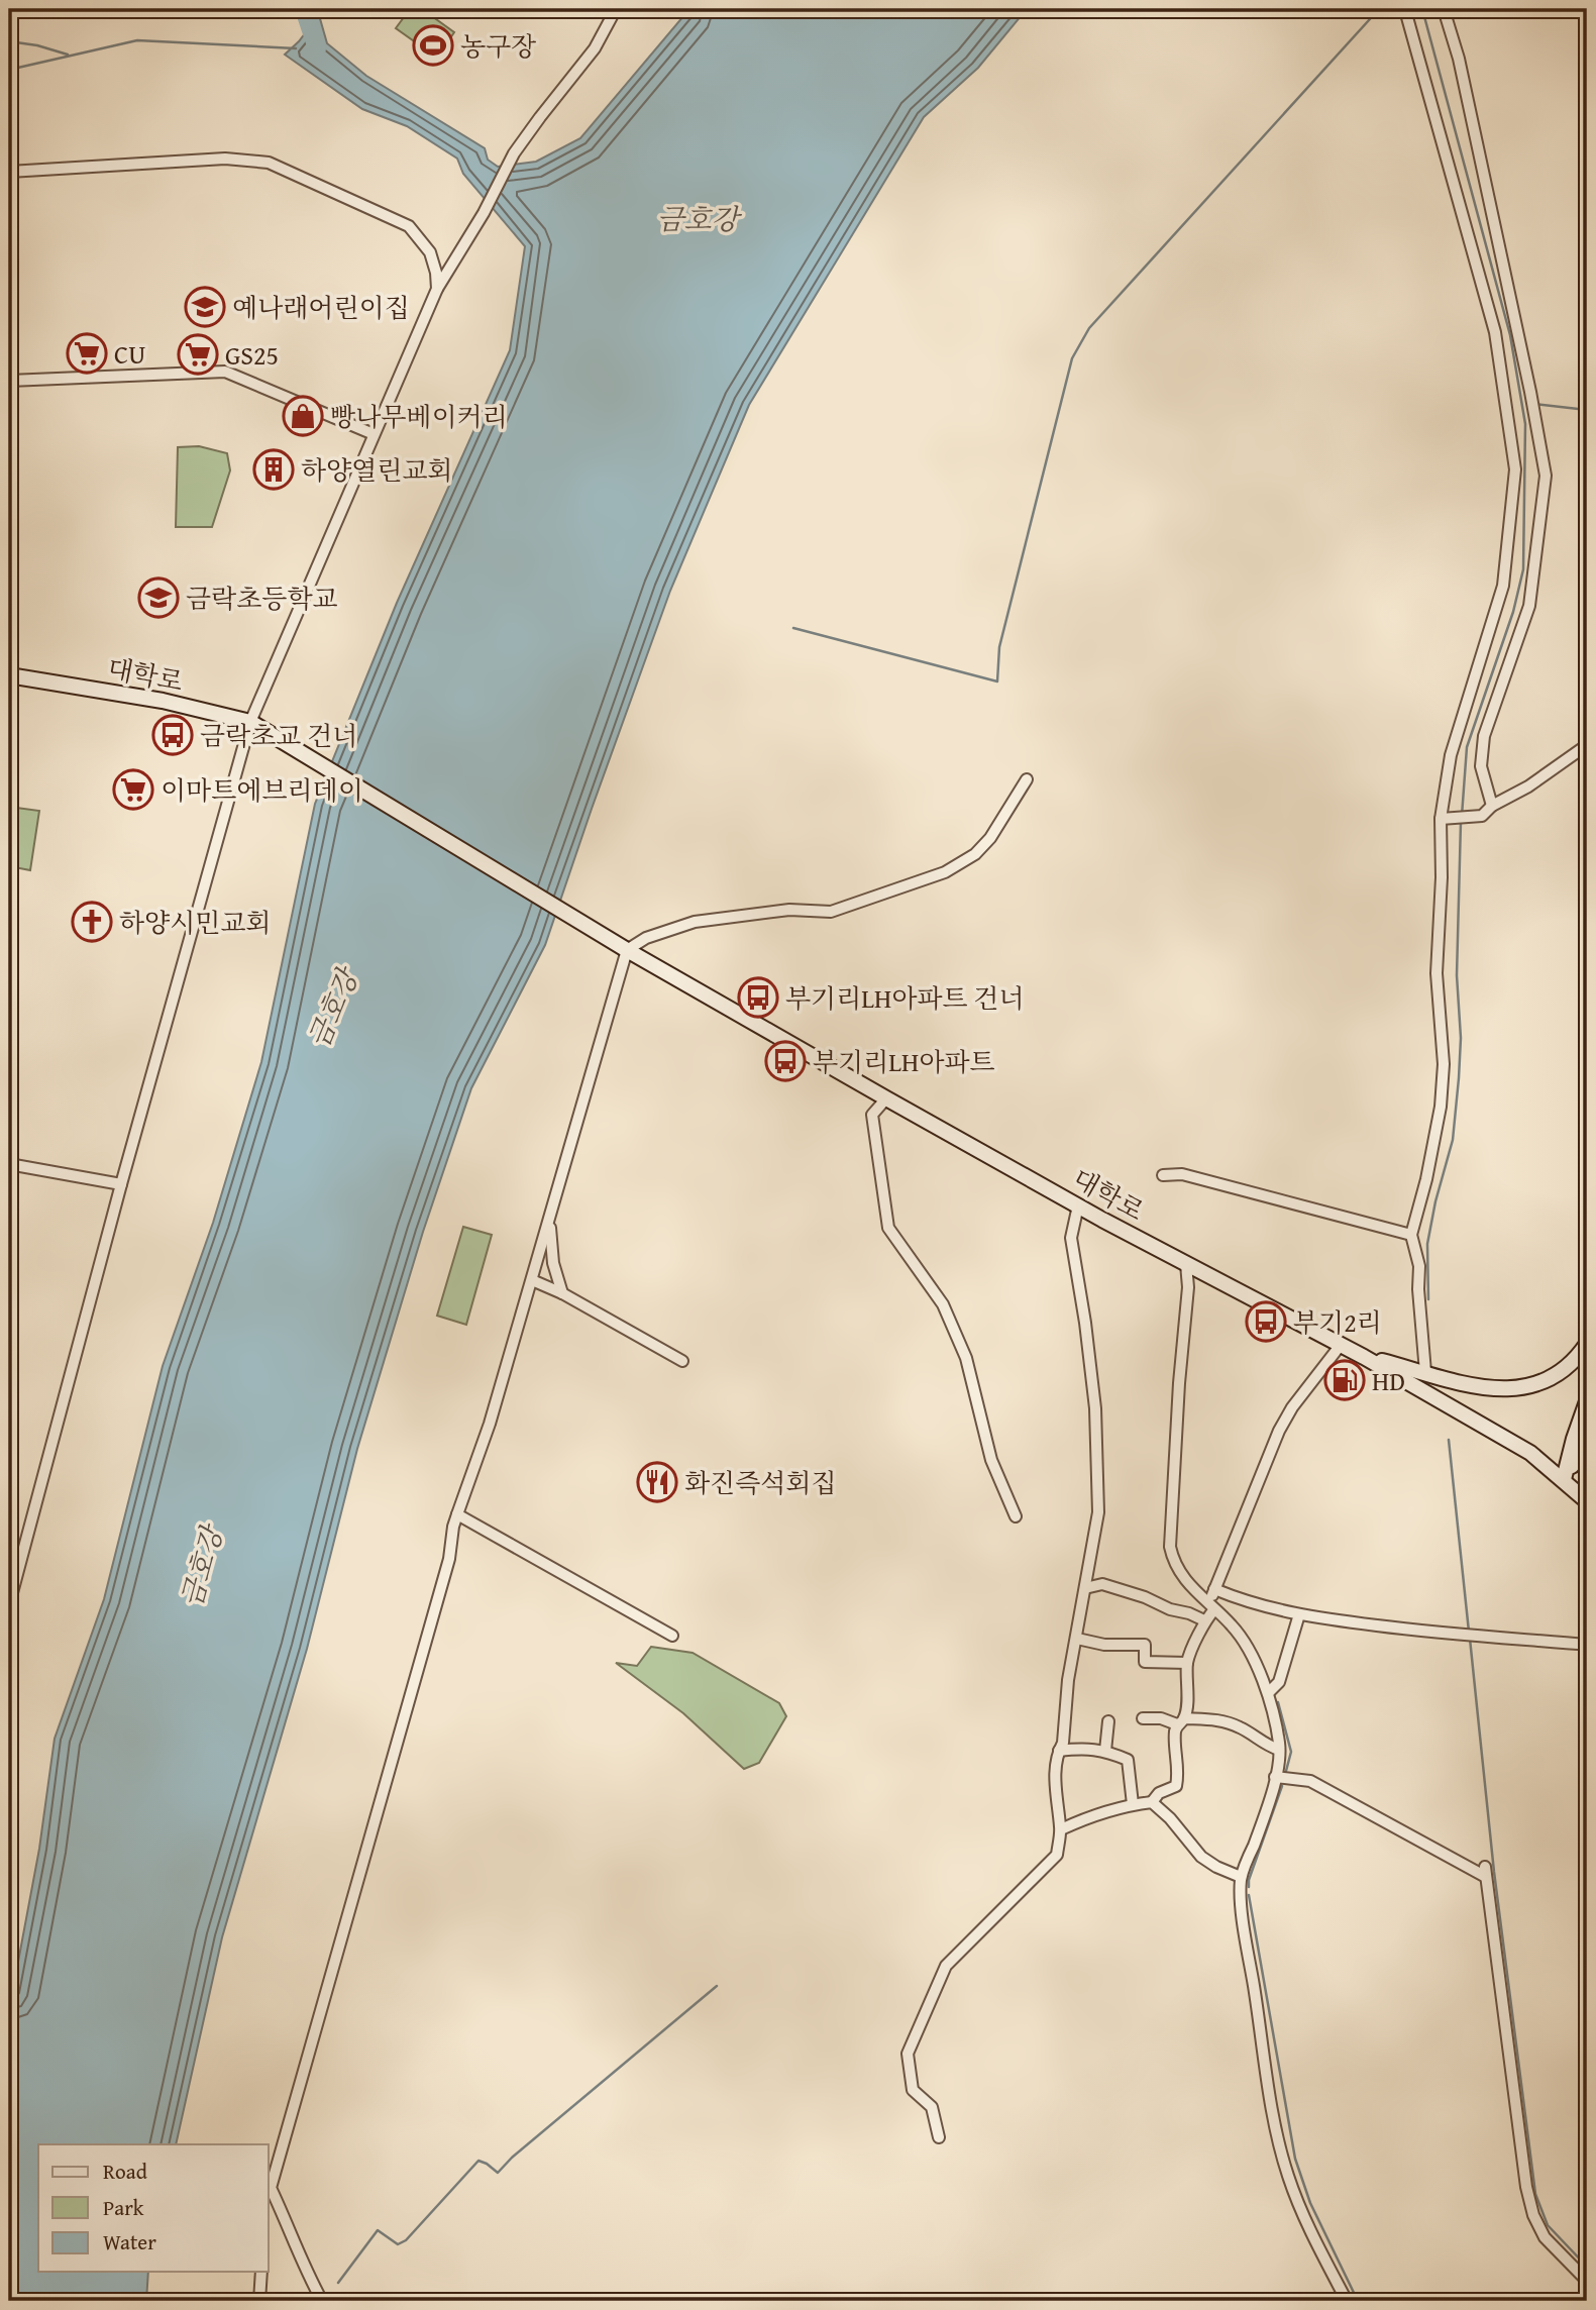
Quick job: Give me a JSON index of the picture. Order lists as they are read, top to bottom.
{
  "streets": {
    "main road": ["대학로"]
  },
  "water": ["금호강"],
  "places": {
    "sports": ["농구장"],
    "school or university": ["예나래어린이집", "금락초등학교"],
    "supermarket": ["CU", "GS25", "이마트에브리데이"],
    "shop": ["빵나무베이커리"],
    "building": ["하양열린교회"],
    "bus stop": [
      "금락초교 건너",
      "부기리LH아파트 건너",
      "부기리LH아파트",
      "부기2리"
    ],
    "church": ["하양시민교회"],
    "fuel station": ["HD"],
    "restaurant": ["화진즉석회집"]
  },
  "legend": ["Road", "Park", "Water"]
}
